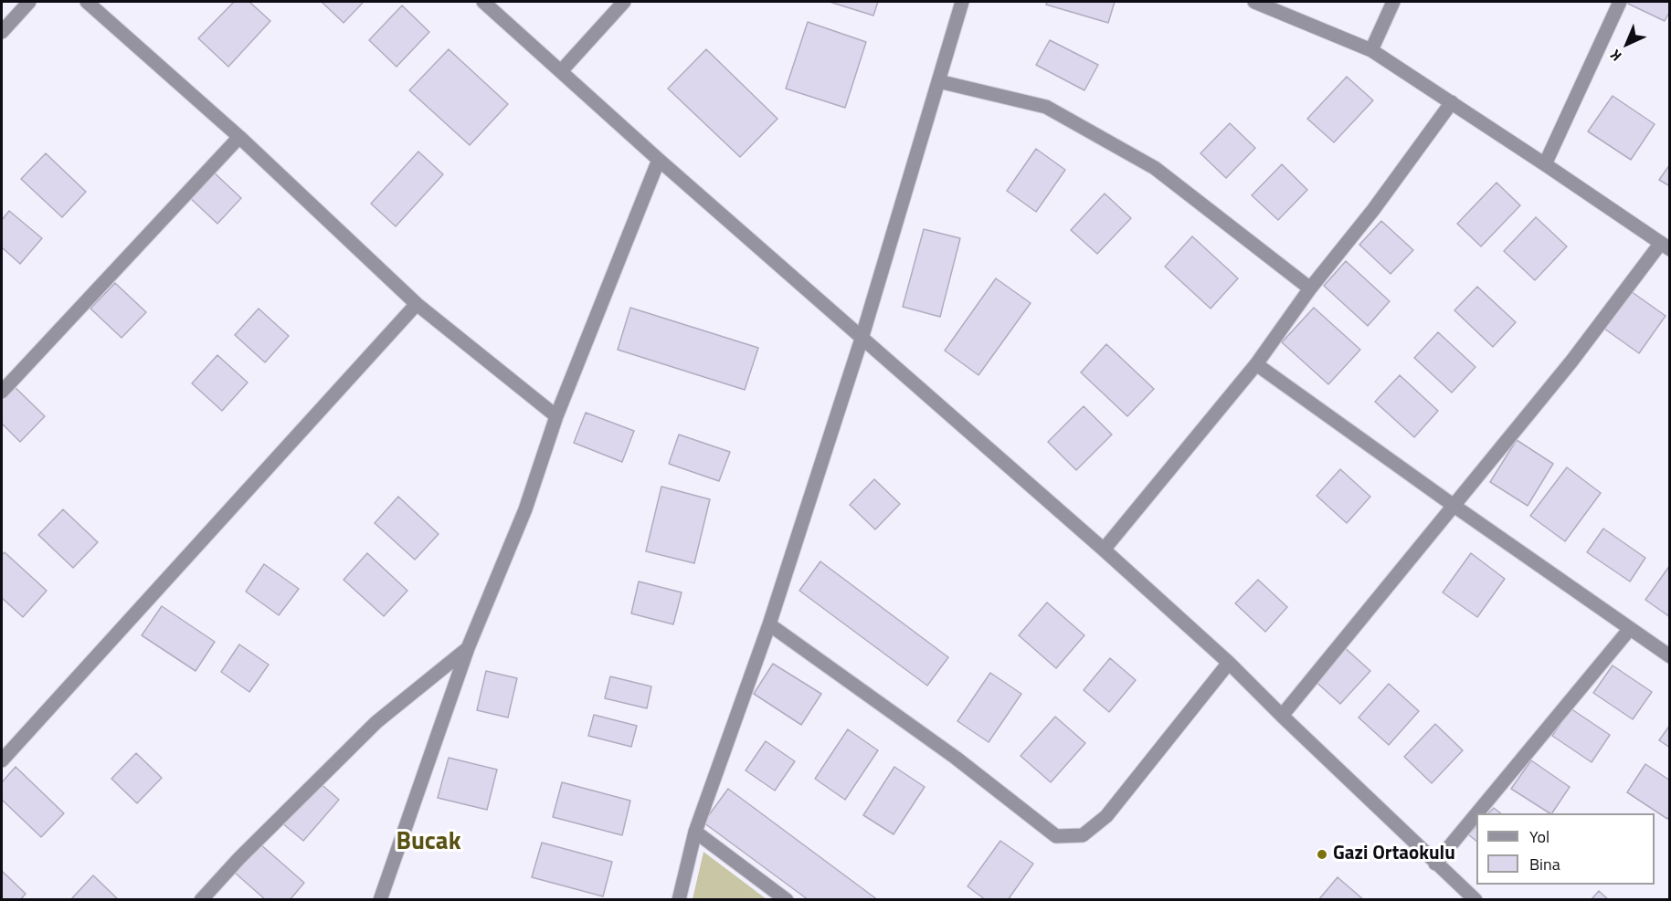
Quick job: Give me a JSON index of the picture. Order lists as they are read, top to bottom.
{
  "districts": ["Bucak"],
  "places": ["Gazi Ortaokulu"],
  "legend": ["Yol", "Bina"],
  "north": "bottom left"
}
